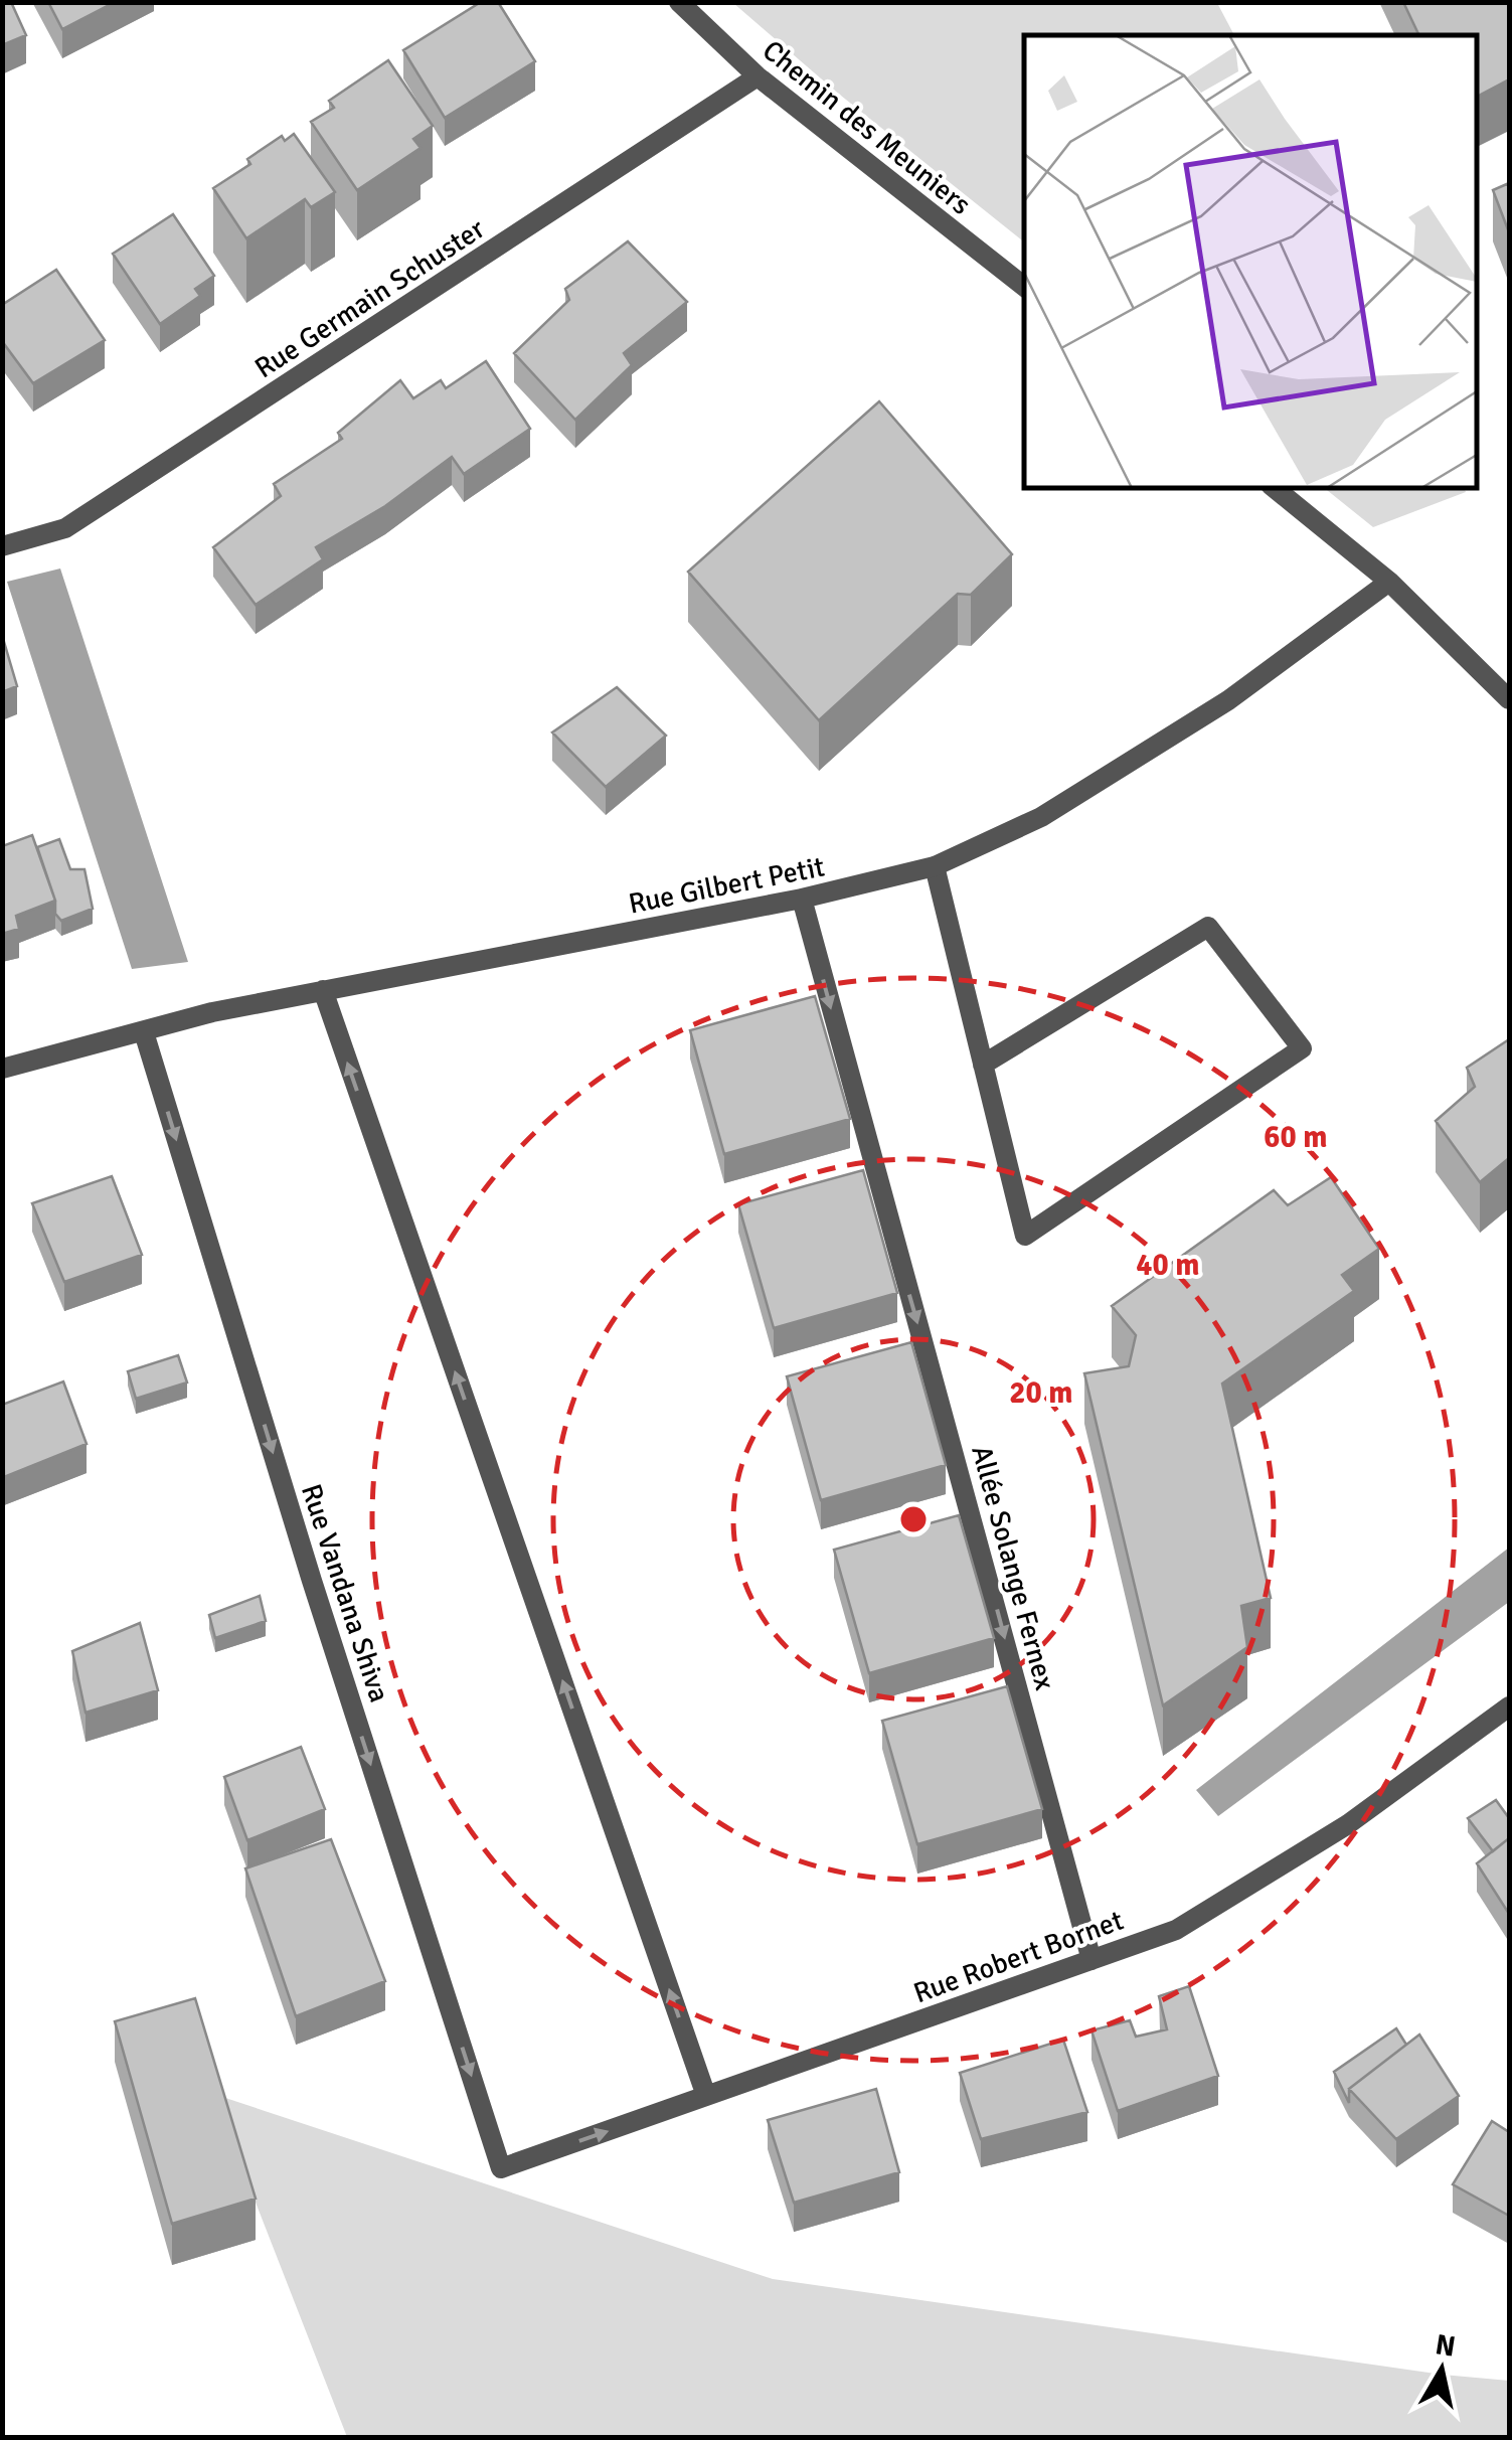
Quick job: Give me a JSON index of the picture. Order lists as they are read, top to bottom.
{
  "streets": {
    "street": [
      "Chemin des Meuniers",
      "Rue Germain Schuster",
      "Rue Gilbert Petit",
      "Allée Solange Fernex",
      "Rue Vandana Shiva",
      "Rue Robert Bornet"
    ]
  },
  "crossings": [
    ["Chemin des Meuniers", "Rue Germain Schuster"],
    ["Rue Gilbert Petit", "Allée Solange Fernex"],
    ["Rue Gilbert Petit", "Rue Vandana Shiva"],
    ["Allée Solange Fernex", "Rue Robert Bornet"],
    ["Rue Vandana Shiva", "Rue Robert Bornet"]
  ],
  "one_way": ["Allée Solange Fernex", "Rue Vandana Shiva"],
  "north": "top",
  "rings": ["60 m", "40 m", "20 m"]
}
